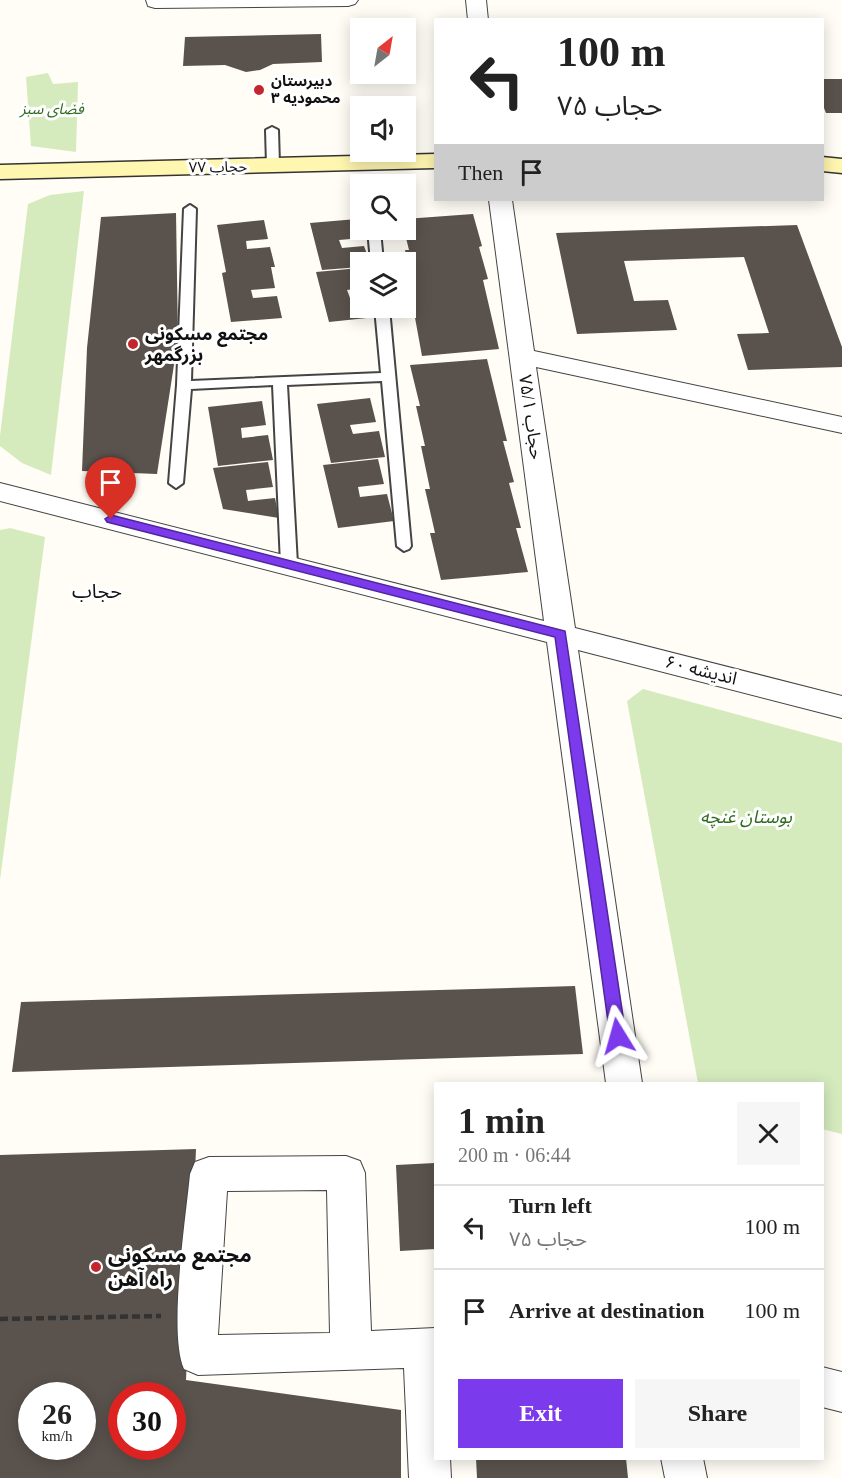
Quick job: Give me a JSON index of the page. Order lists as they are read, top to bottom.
{
  "streets": {
    "street": ["حجاب ۷۷", "حجاب ۷۵/۱", "اندیشه ۶۰"]
  },
  "crossings": [
    ["حجاب ۷۵/۱", "اندیشه ۶۰"]
  ],
  "districts": ["حجاب"],
  "parks": ["فضای سبز", "بوستان غنچه"],
  "places": ["دبیرستان محمودیه ۳", "مجتمع مسکونی بزرگمهر", "مجتمع مسکونی راه آهن"],
  "north": "top right",
  "page": {
    "turn": ["100 m", "حجاب ۷۵"],
    "then": "Then",
    "heading": ["1 min", "200 m · 06:44"],
    "list": [
      {
        "name": "Turn left",
        "note": "حجاب ۷۵",
        "value": "100 m"
      },
      {
        "name": "Arrive at destination",
        "value": "100 m"
      }
    ],
    "buttons": ["Exit", "Share"],
    "speed": "26 km/h",
    "limit": "30"
  }
}
